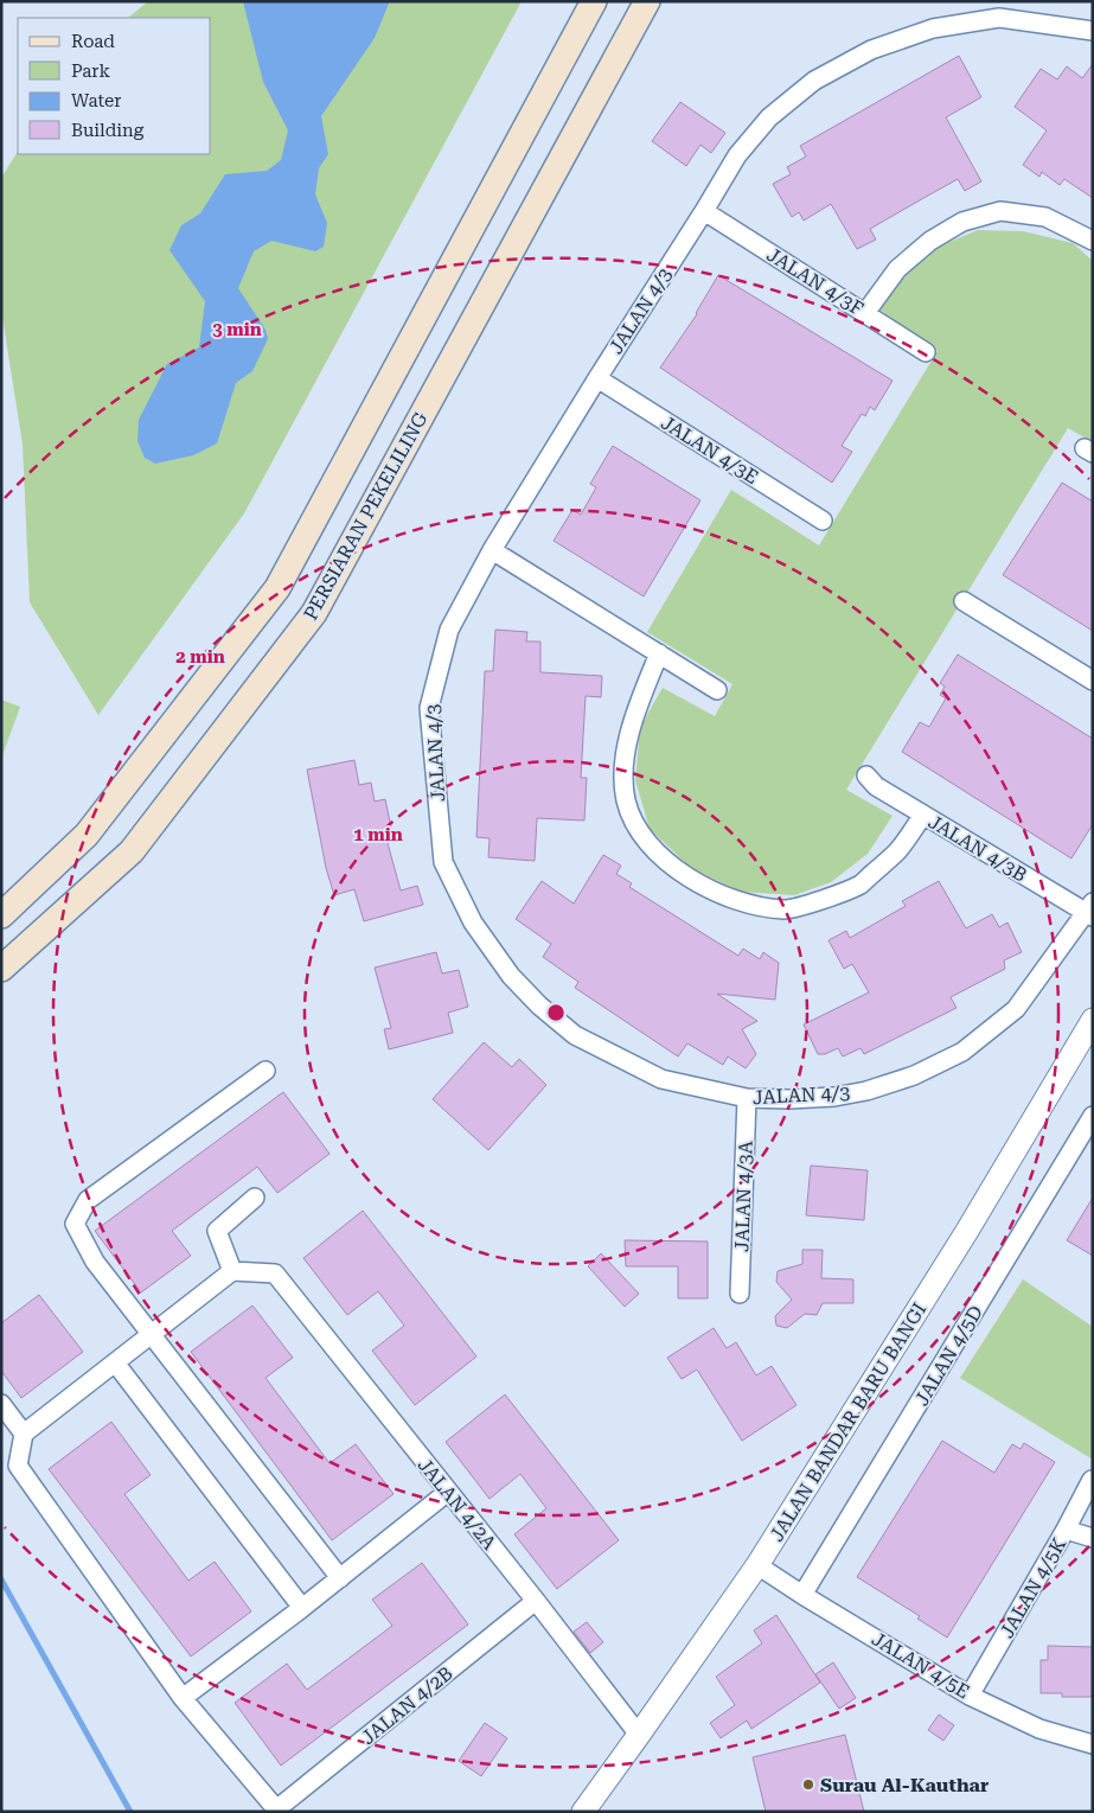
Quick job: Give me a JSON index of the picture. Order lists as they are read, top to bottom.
{
  "streets": {
    "main road": ["PERSIARAN PEKELILING"],
    "street": [
      "JALAN 4/3F",
      "JALAN 4/3",
      "JALAN 4/3E",
      "JALAN 4/3B",
      "JALAN 4/3A",
      "JALAN 4/5D",
      "JALAN BANDAR BARU BANGI",
      "JALAN 4/2A",
      "JALAN 4/5K",
      "JALAN 4/5E",
      "JALAN 4/2B"
    ]
  },
  "crossings": [
    ["JALAN 4/3F", "JALAN 4/3"],
    ["JALAN 4/3", "JALAN 4/3E"],
    ["JALAN 4/3", "JALAN 4/3B"],
    ["JALAN 4/3", "JALAN 4/3A"],
    ["JALAN 4/5D", "JALAN 4/5E"],
    ["JALAN BANDAR BARU BANGI", "JALAN 4/2A"],
    ["JALAN BANDAR BARU BANGI", "JALAN 4/5E"],
    ["JALAN 4/2A", "JALAN 4/2B"],
    ["JALAN 4/5K", "JALAN 4/5E"]
  ],
  "places": ["Surau Al-Kauthar"],
  "legend": [
    "Road",
    "Park",
    "Water",
    "Building"
  ],
  "rings": ["3 min", "2 min", "1 min"]
}
